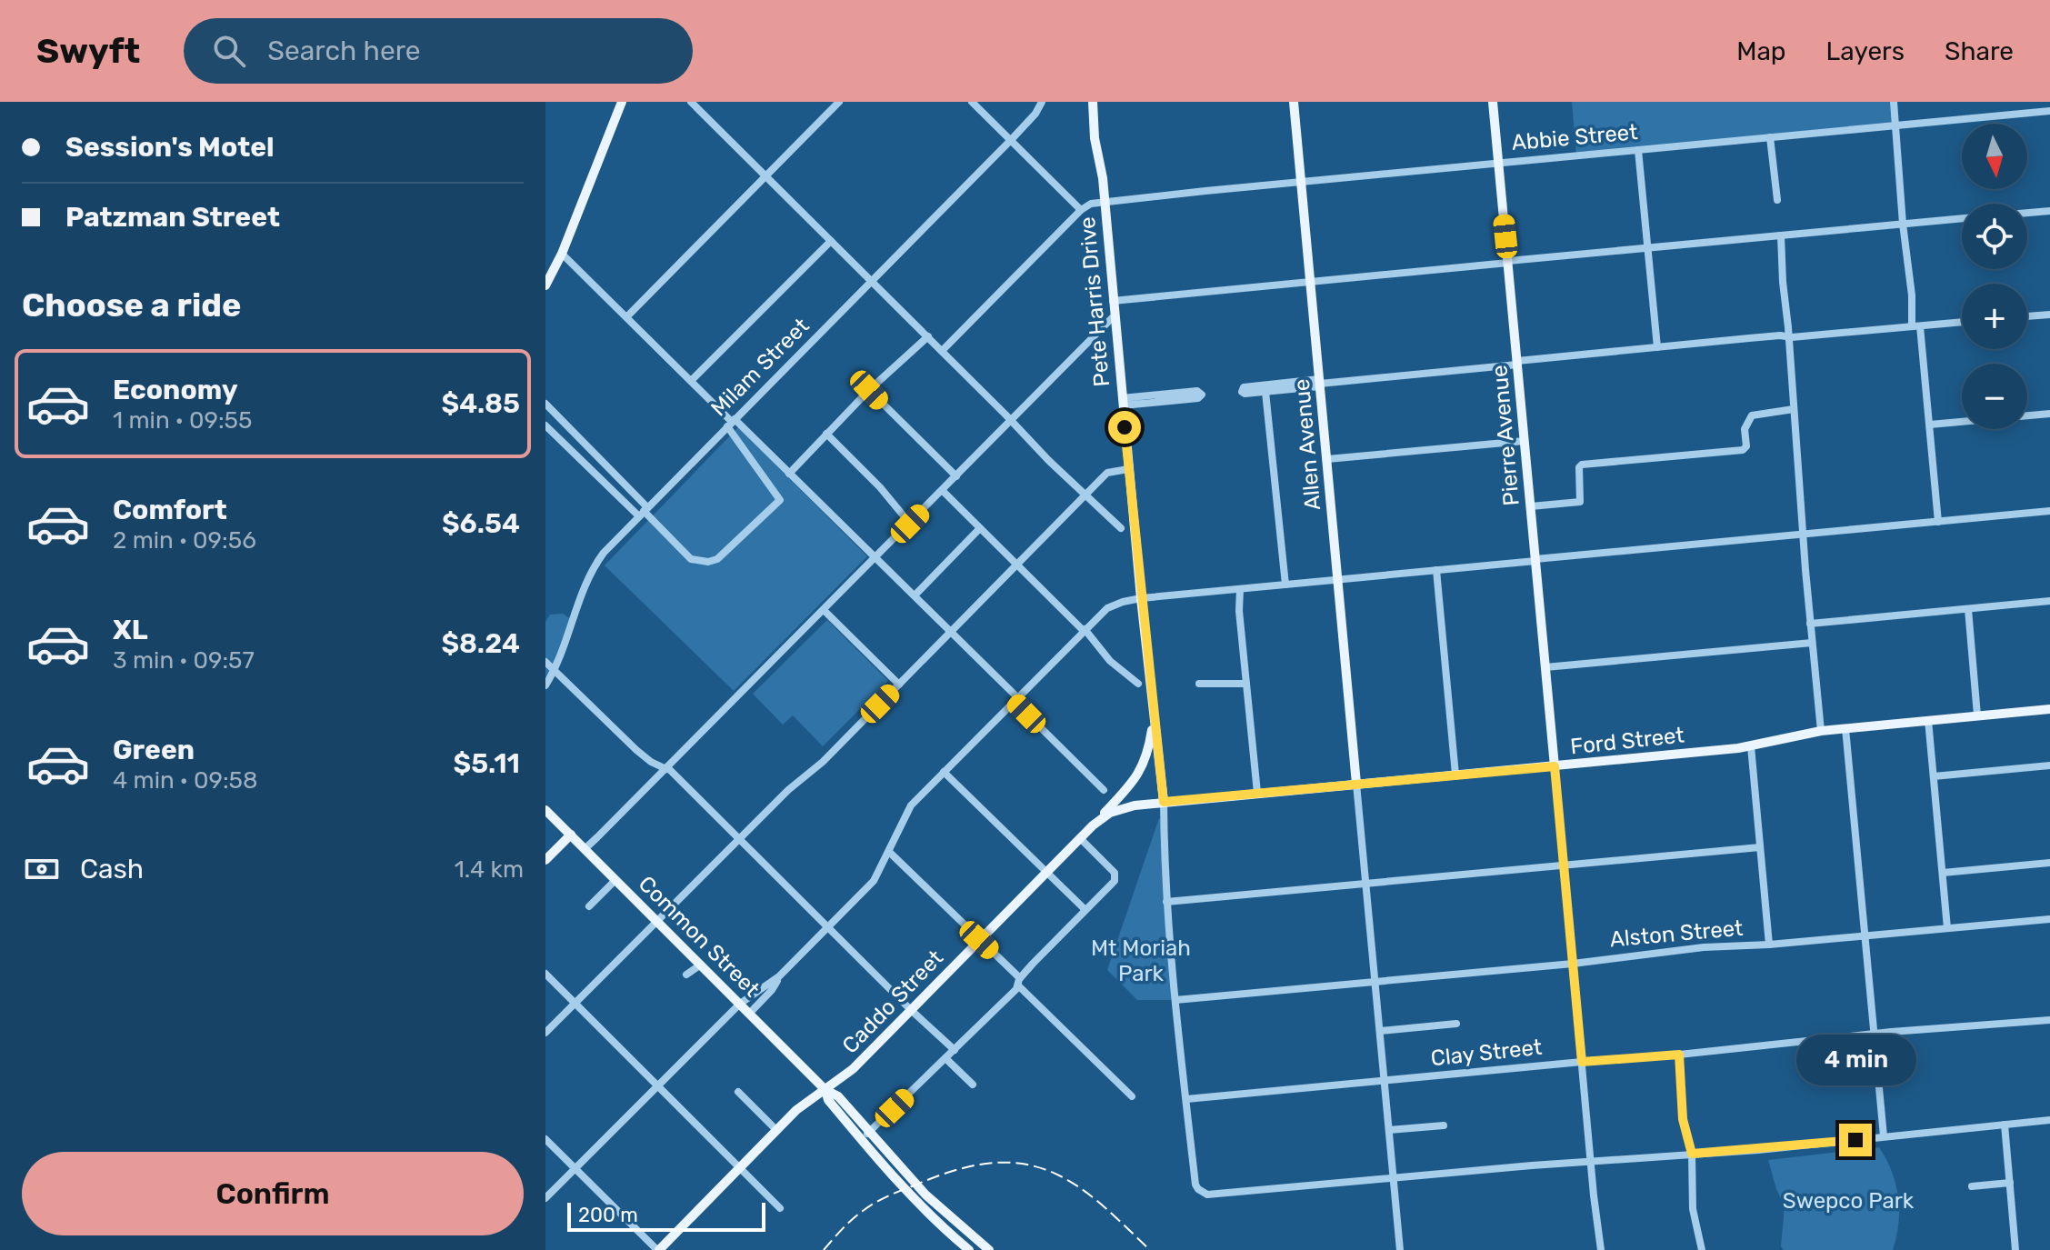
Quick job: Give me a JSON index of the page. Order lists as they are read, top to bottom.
{
  "streets": {
    "main road": [
      "Pete Harris Drive",
      "Pierre Avenue",
      "Allen Avenue",
      "Ford Street",
      "Common Street",
      "Caddo Street"
    ],
    "street": [
      "Abbie Street",
      "Milam Street",
      "Alston Street",
      "Clay Street"
    ]
  },
  "crossings": [
    ["Abbie Street", "Pete Harris Drive"],
    ["Abbie Street", "Pierre Avenue"],
    ["Abbie Street", "Allen Avenue"],
    ["Pete Harris Drive", "Ford Street"],
    ["Pete Harris Drive", "Caddo Street"],
    ["Pierre Avenue", "Ford Street"],
    ["Allen Avenue", "Ford Street"],
    ["Ford Street", "Caddo Street"],
    ["Common Street", "Caddo Street"]
  ],
  "parks": ["Mt Moriah Park", "Swepco Park"],
  "scale_bar": "200 m",
  "north": "bottom",
  "page": {
    "header": "Swyft",
    "search": "Search here",
    "nav": ["Map", "Layers", "Share"],
    "banner": ["Session's Motel", "Patzman Street"],
    "map_buttons": ["+", "−"],
    "heading": "Choose a ride",
    "list": [
      {
        "name": "Economy",
        "note": "1 min · 09:55",
        "value": "$4.85"
      },
      {
        "name": "Comfort",
        "note": "2 min · 09:56",
        "value": "$6.54"
      },
      {
        "name": "XL",
        "note": "3 min · 09:57",
        "value": "$8.24"
      },
      {
        "name": "Green",
        "note": "4 min · 09:58",
        "value": "$5.11"
      }
    ],
    "pay": ["Cash", "1.4 km"],
    "bubble": "4 min",
    "buttons": "Confirm",
    "scale": "200 m"
  }
}
